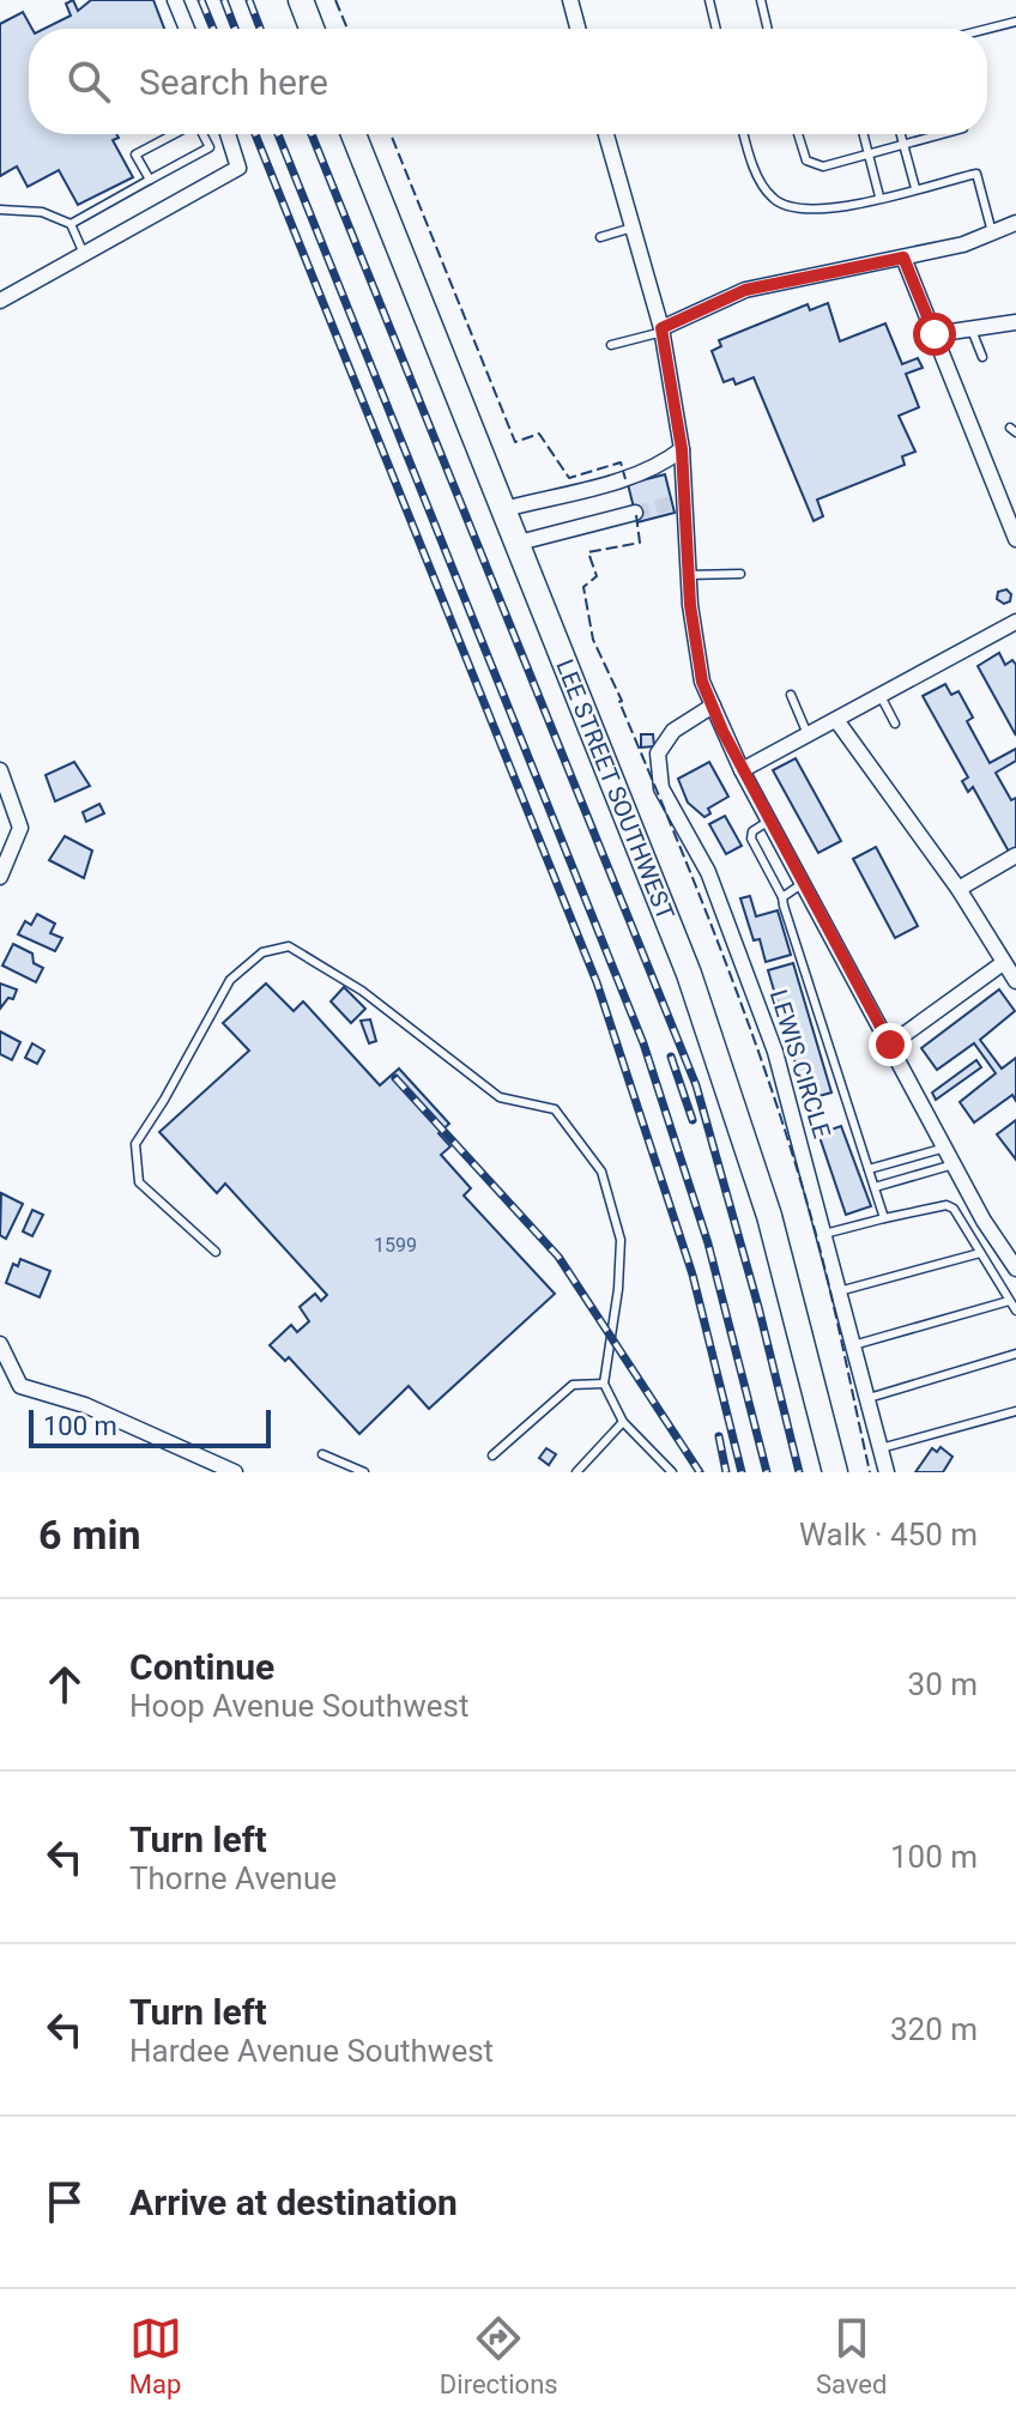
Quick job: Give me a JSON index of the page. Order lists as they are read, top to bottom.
{
  "streets": {
    "main road": ["LEE STREET SOUTHWEST"],
    "street": ["LEWIS CIRCLE"]
  },
  "house_numbers": ["1599"],
  "scale_bar": "100 m",
  "page": {
    "search": "Search here",
    "scale": "100 m",
    "heading": ["6 min", "Walk · 450 m"],
    "list": [
      ["Continue", "Hoop Avenue Southwest", "30 m"],
      ["Turn left", "Thorne Avenue", "100 m"],
      ["Turn left", "Hardee Avenue Southwest", "320 m"],
      "Arrive at destination"
    ],
    "nav": ["Map", "Directions", "Saved"]
  }
}
